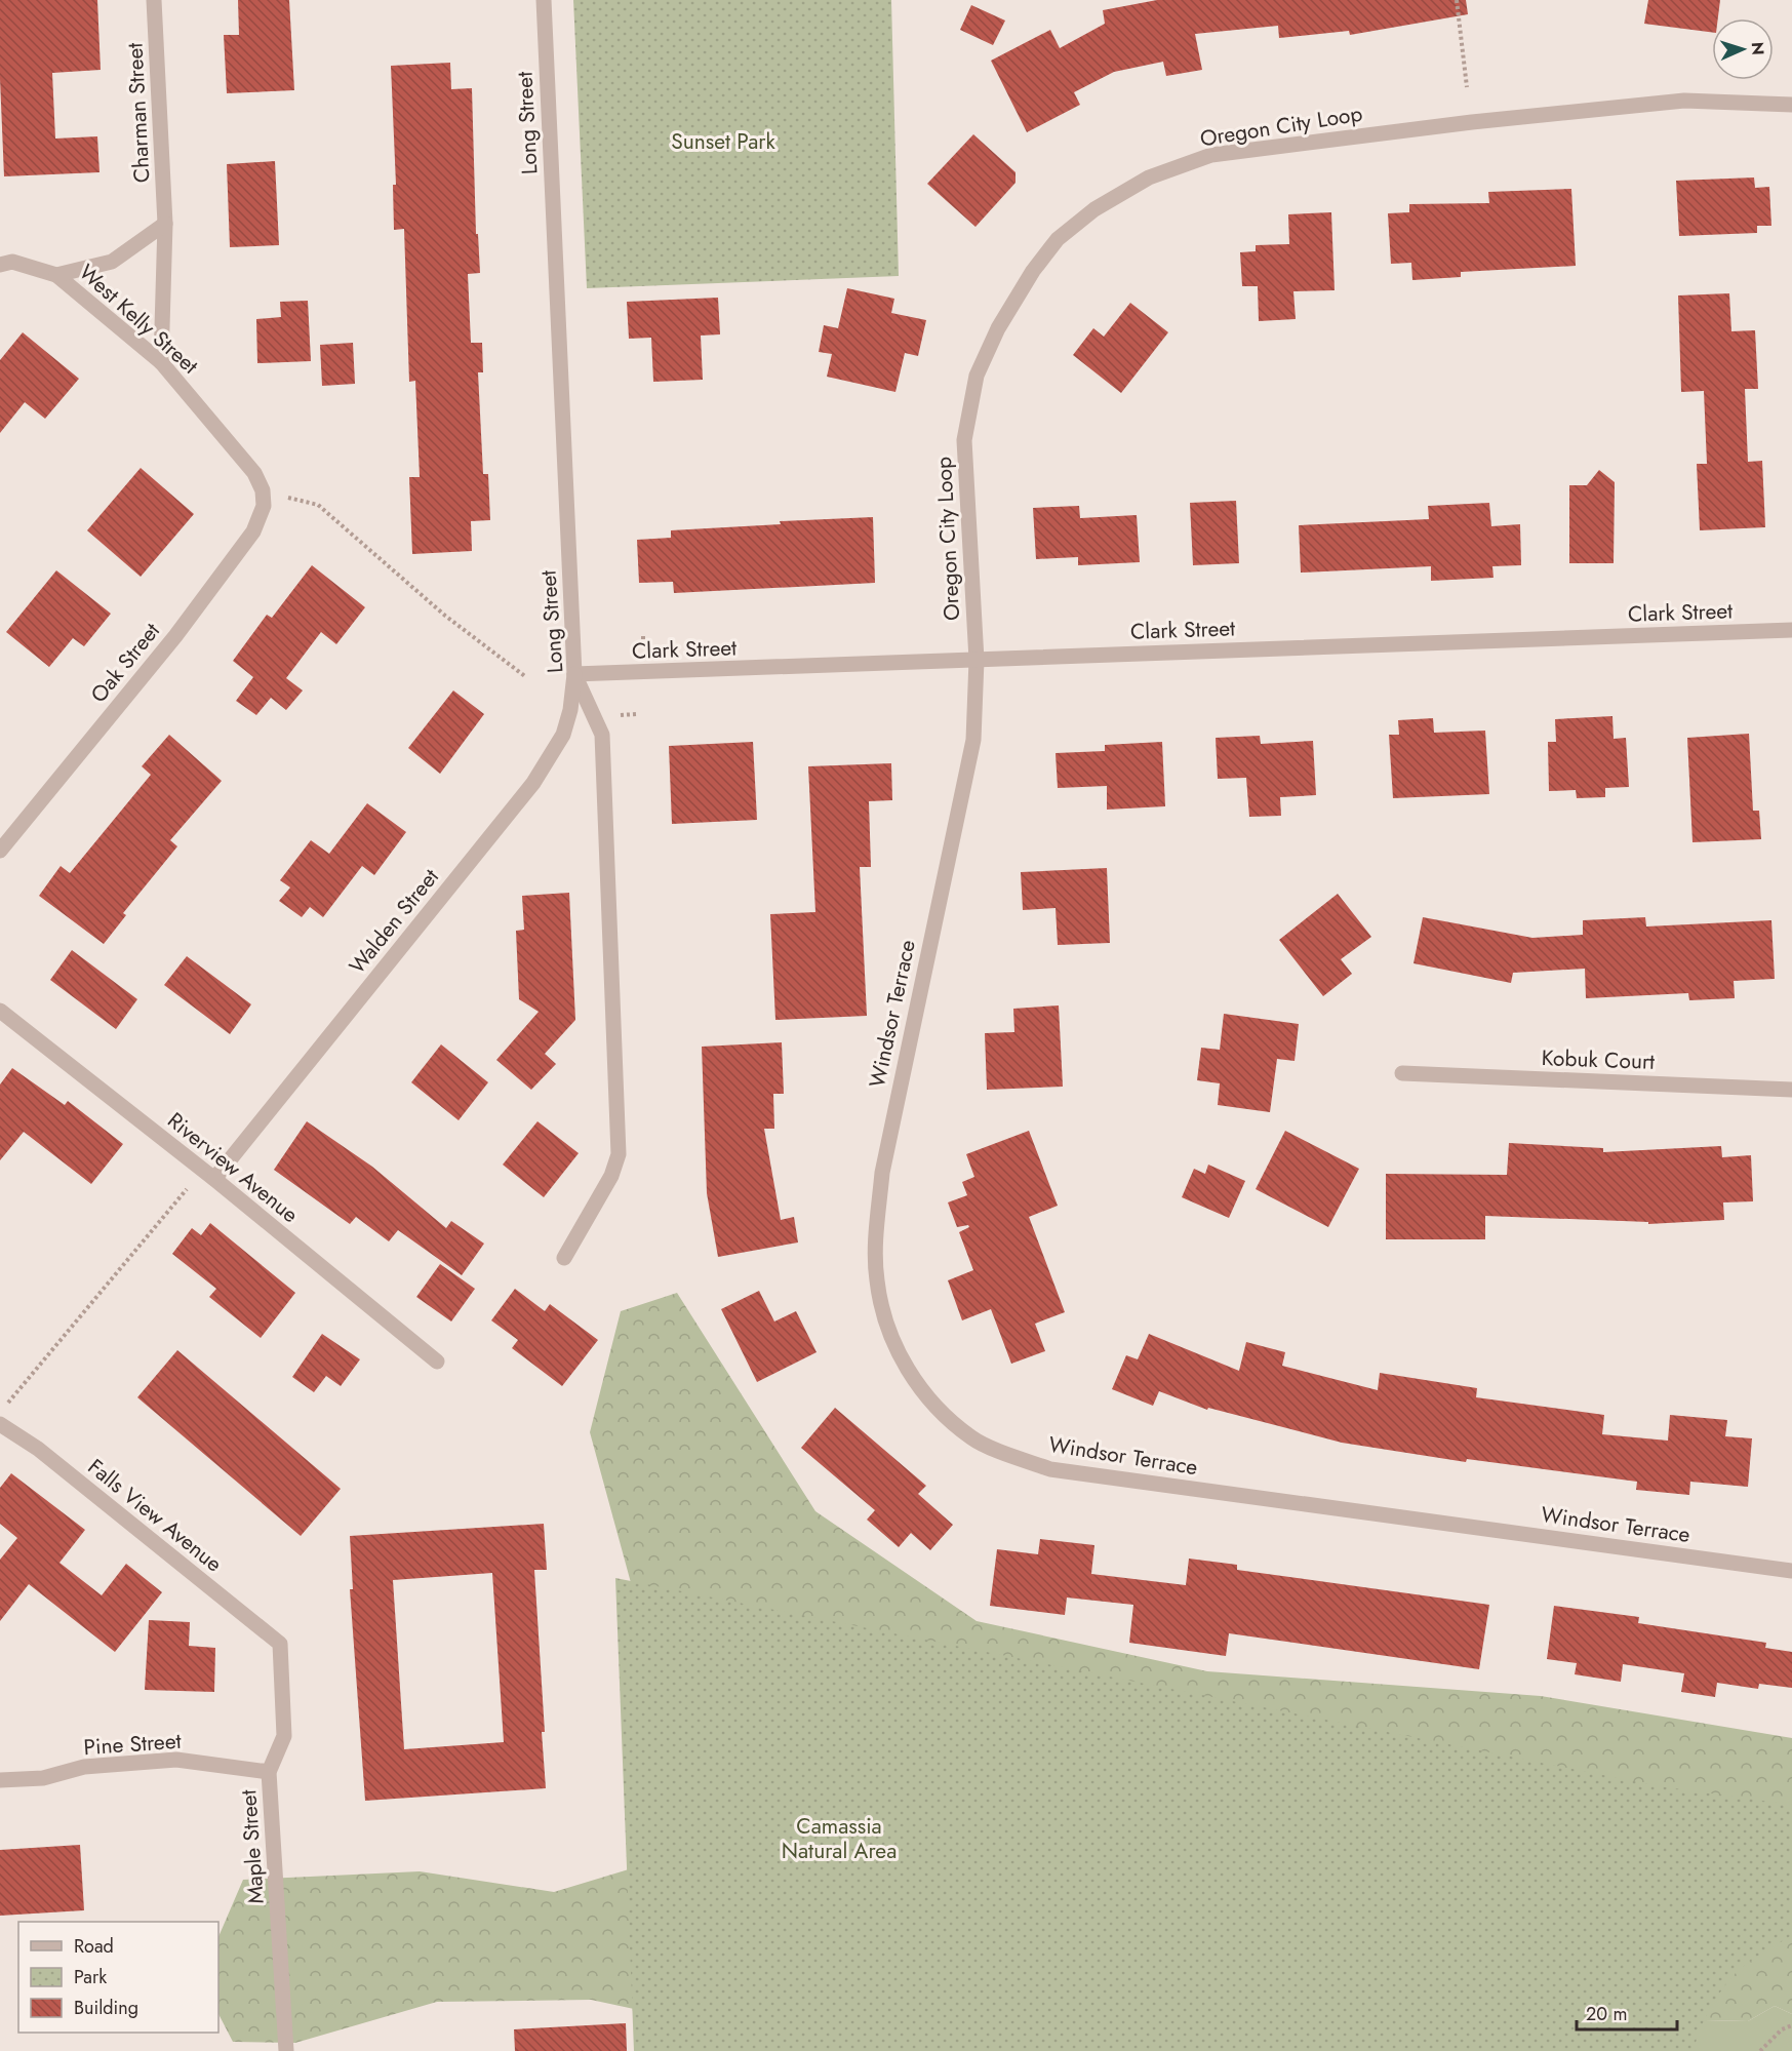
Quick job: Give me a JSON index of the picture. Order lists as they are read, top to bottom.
{
  "streets": {
    "street": [
      "Charman Street",
      "Long Street",
      "Oregon City Loop",
      "West Kelly Street",
      "Clark Street",
      "Oak Street",
      "Walden Street",
      "Windsor Terrace",
      "Kobuk Court",
      "Riverview Avenue",
      "Falls View Avenue",
      "Pine Street",
      "Maple Street"
    ]
  },
  "crossings": [
    ["Charman Street", "West Kelly Street"],
    ["Long Street", "Clark Street"],
    ["Long Street", "Walden Street"],
    ["Oregon City Loop", "Clark Street"],
    ["Oregon City Loop", "Windsor Terrace"],
    ["West Kelly Street", "Oak Street"],
    ["Clark Street", "Walden Street"],
    ["Clark Street", "Windsor Terrace"],
    ["Walden Street", "Riverview Avenue"],
    ["Falls View Avenue", "Maple Street"],
    ["Pine Street", "Maple Street"]
  ],
  "parks": ["Sunset Park", "Camassia Natural Area"],
  "legend": ["Road", "Park", "Building"],
  "scale_bar": "20 m",
  "north": "right"
}
